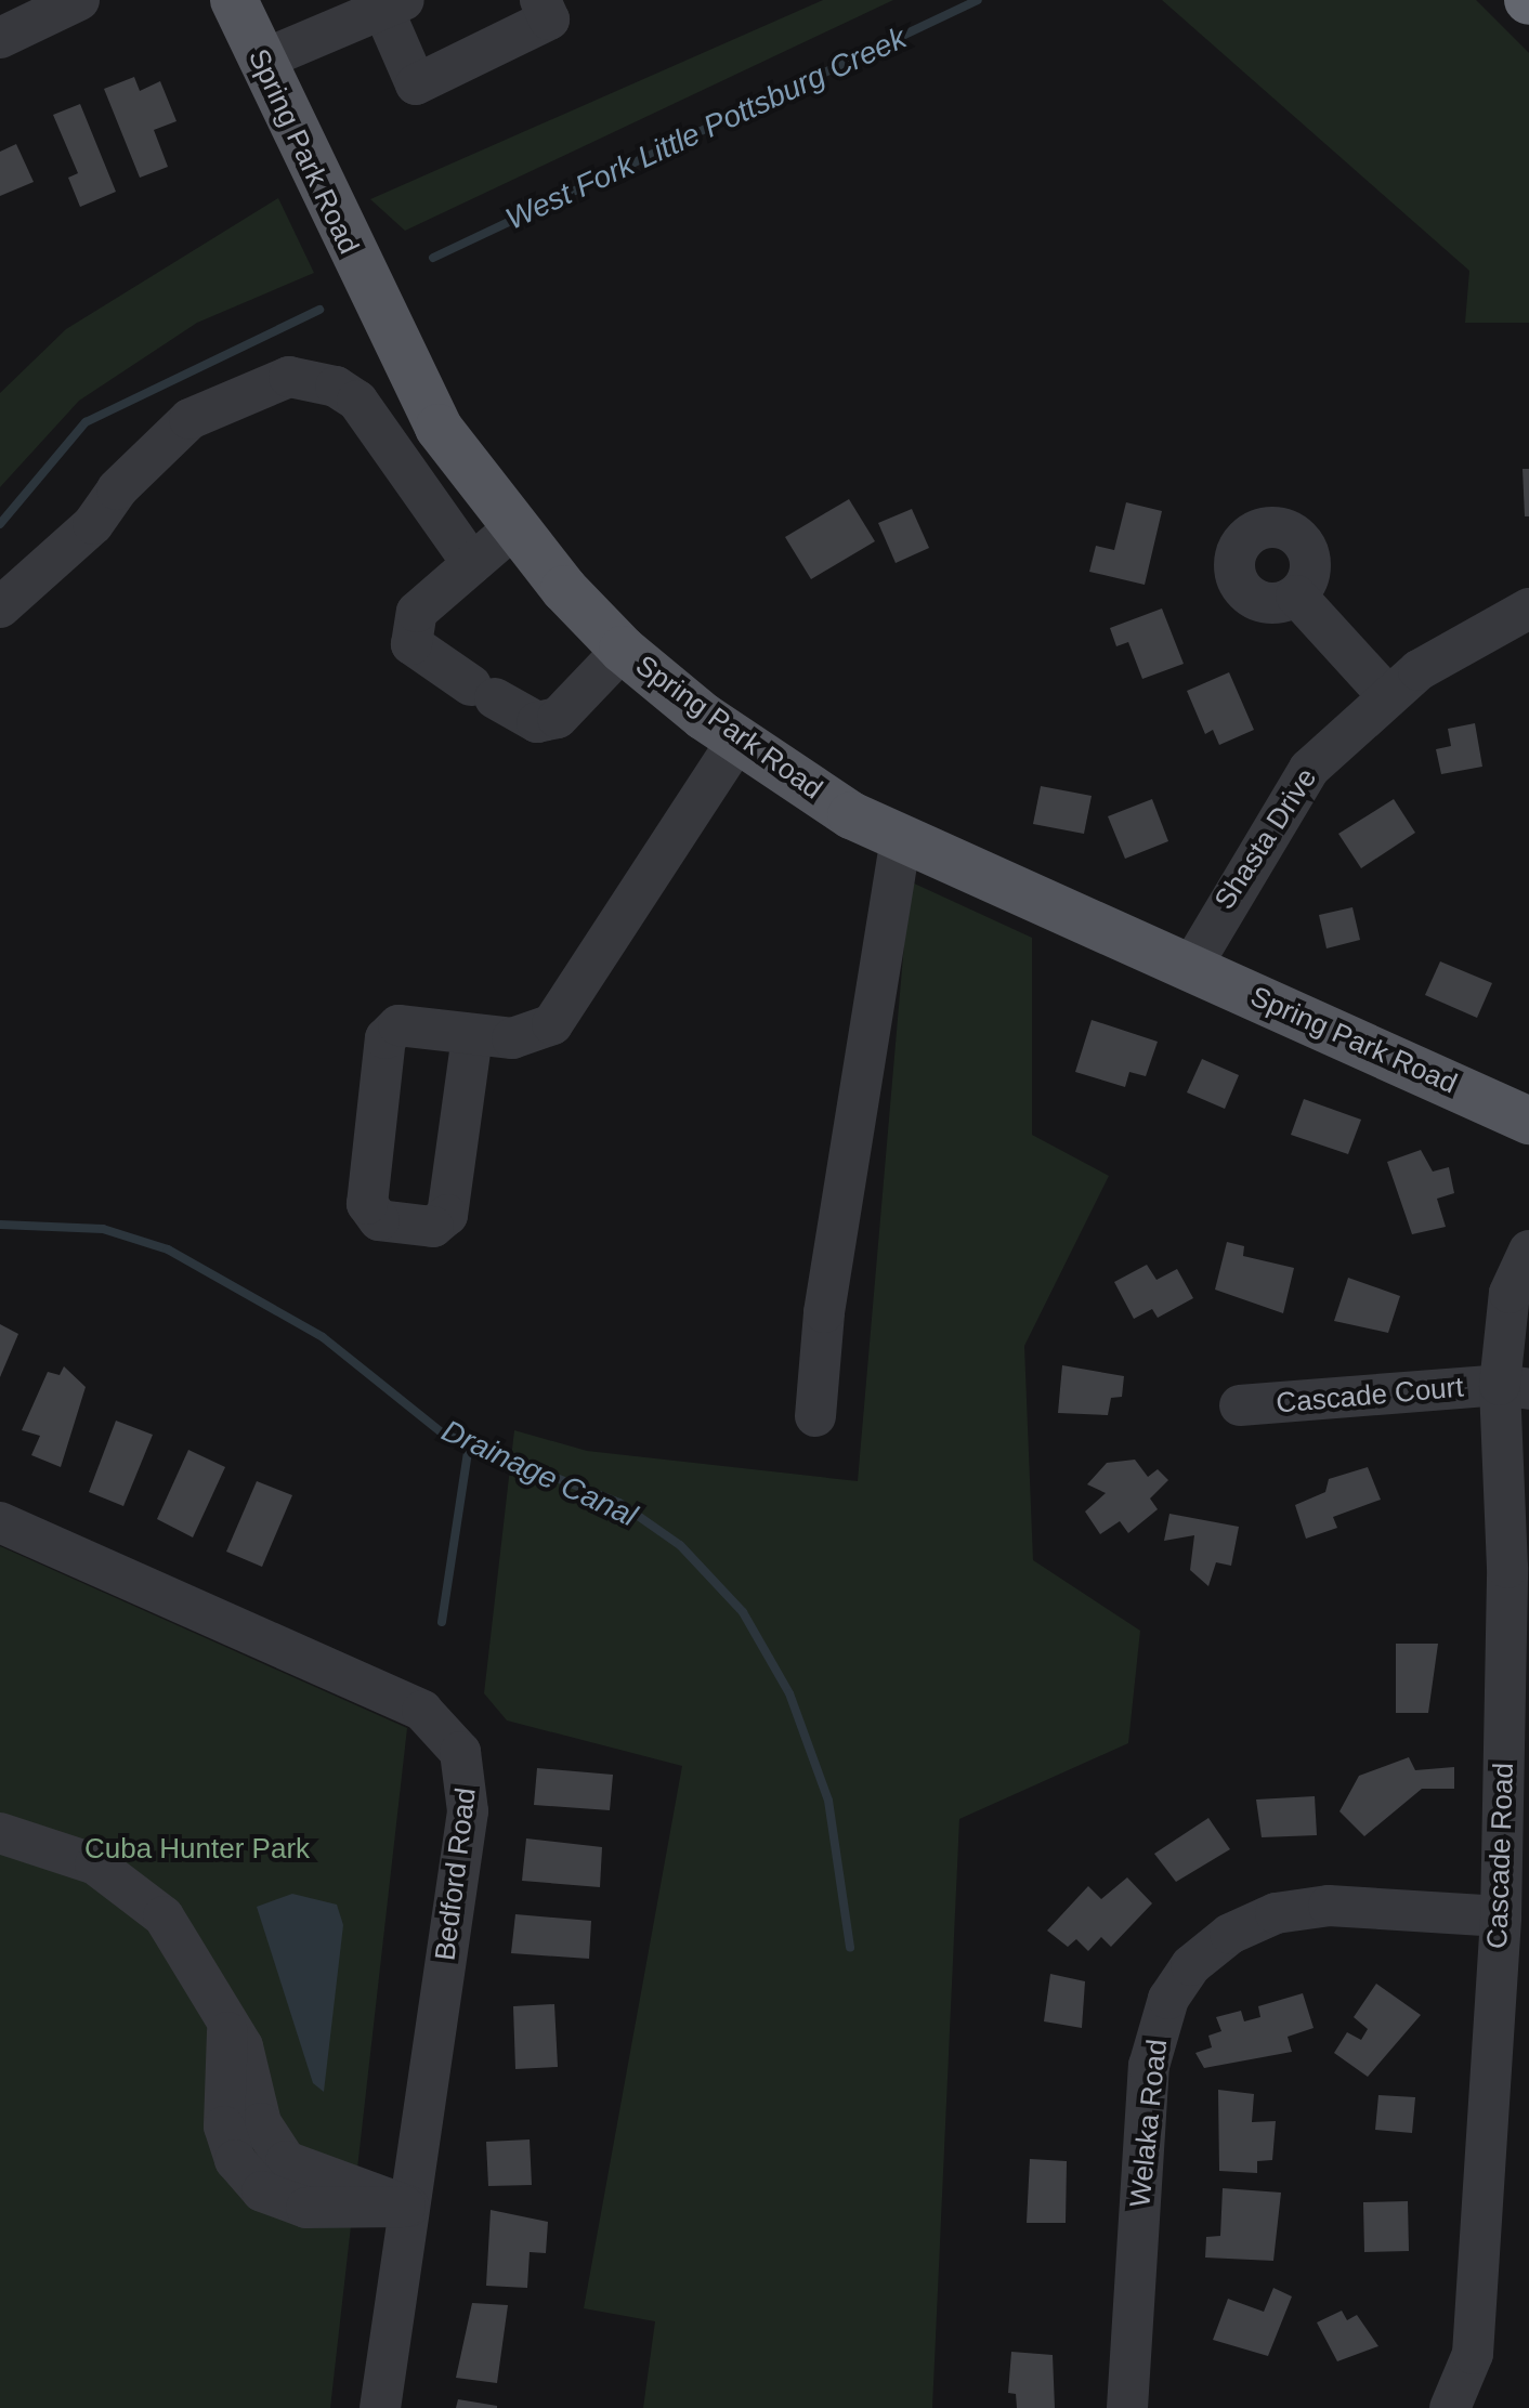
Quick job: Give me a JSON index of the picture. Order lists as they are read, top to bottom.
{
  "streets": {
    "main road": ["Spring Park Road"],
    "street": [
      "Shasta Drive",
      "Cascade Court",
      "Cascade Road",
      "Bedford Road",
      "Welaka Road"
    ]
  },
  "crossings": [
    ["Spring Park Road", "Shasta Drive"],
    ["Cascade Court", "Cascade Road"],
    ["Cascade Road", "Welaka Road"]
  ],
  "water": ["West Fork Little Pottsburg Creek", "Drainage Canal"],
  "parks": ["Cuba Hunter Park"]
}
